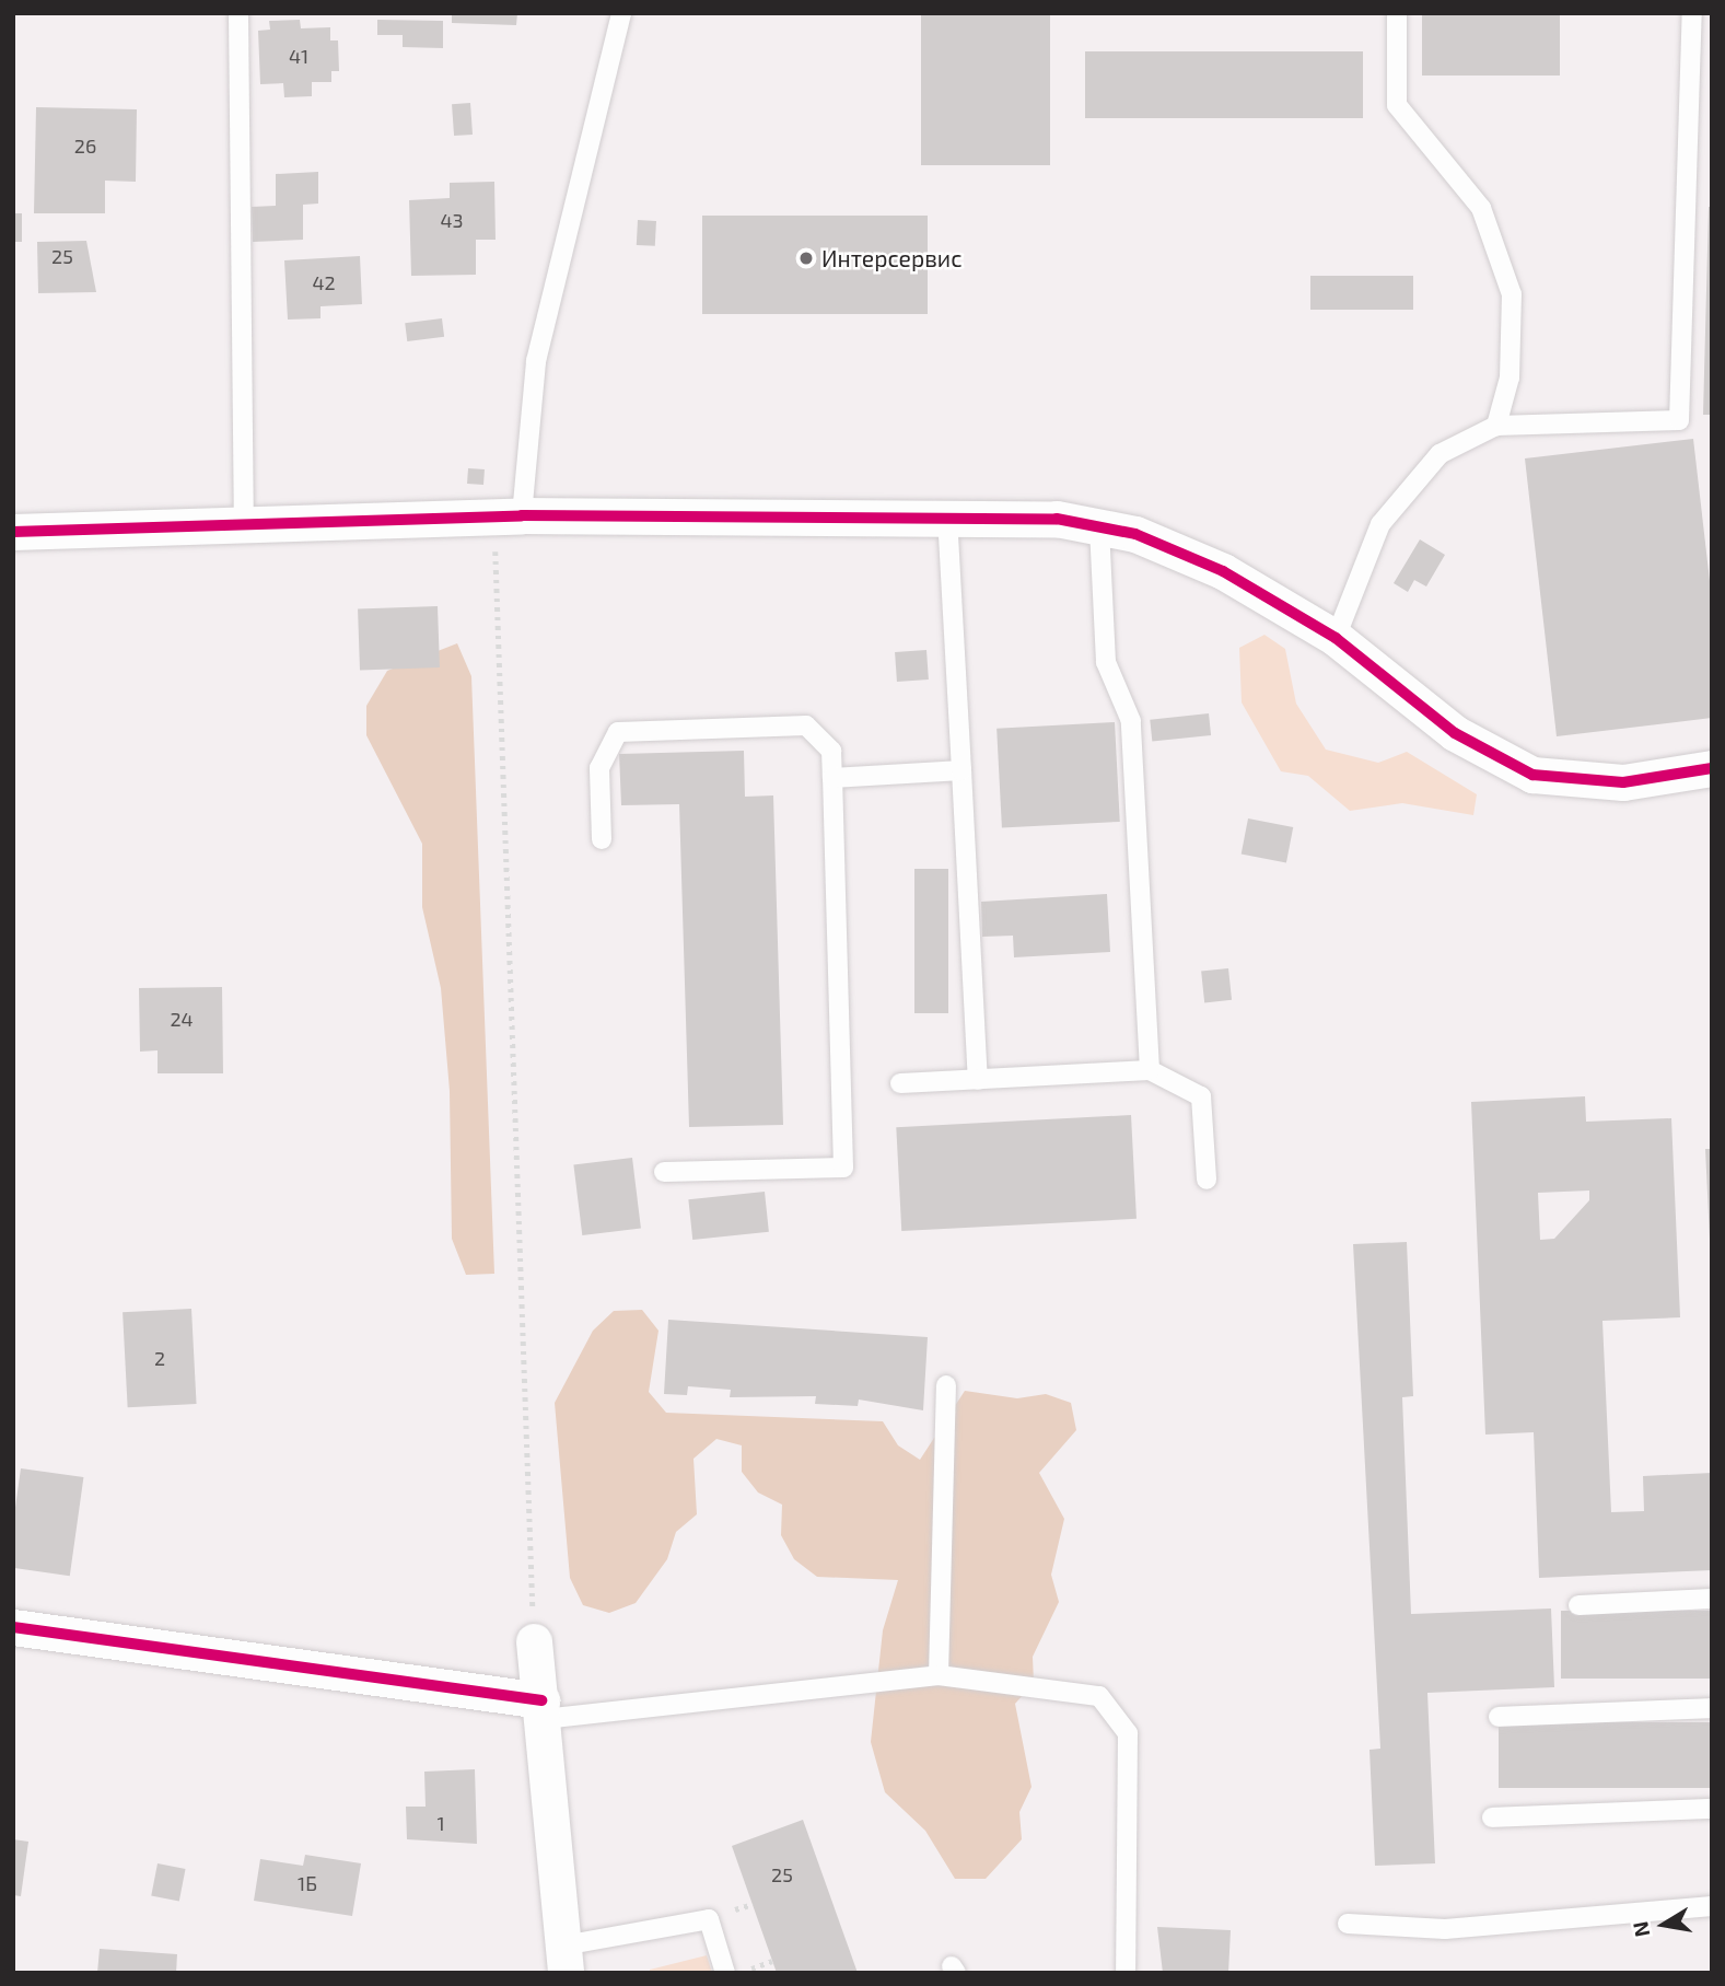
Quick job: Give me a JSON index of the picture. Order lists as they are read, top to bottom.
{
  "places": ["Интерсервис"],
  "house_numbers": [
    "41",
    "26",
    "43",
    "25",
    "42",
    "24",
    "2",
    "1",
    "25",
    "1Б"
  ],
  "north": "left"
}
